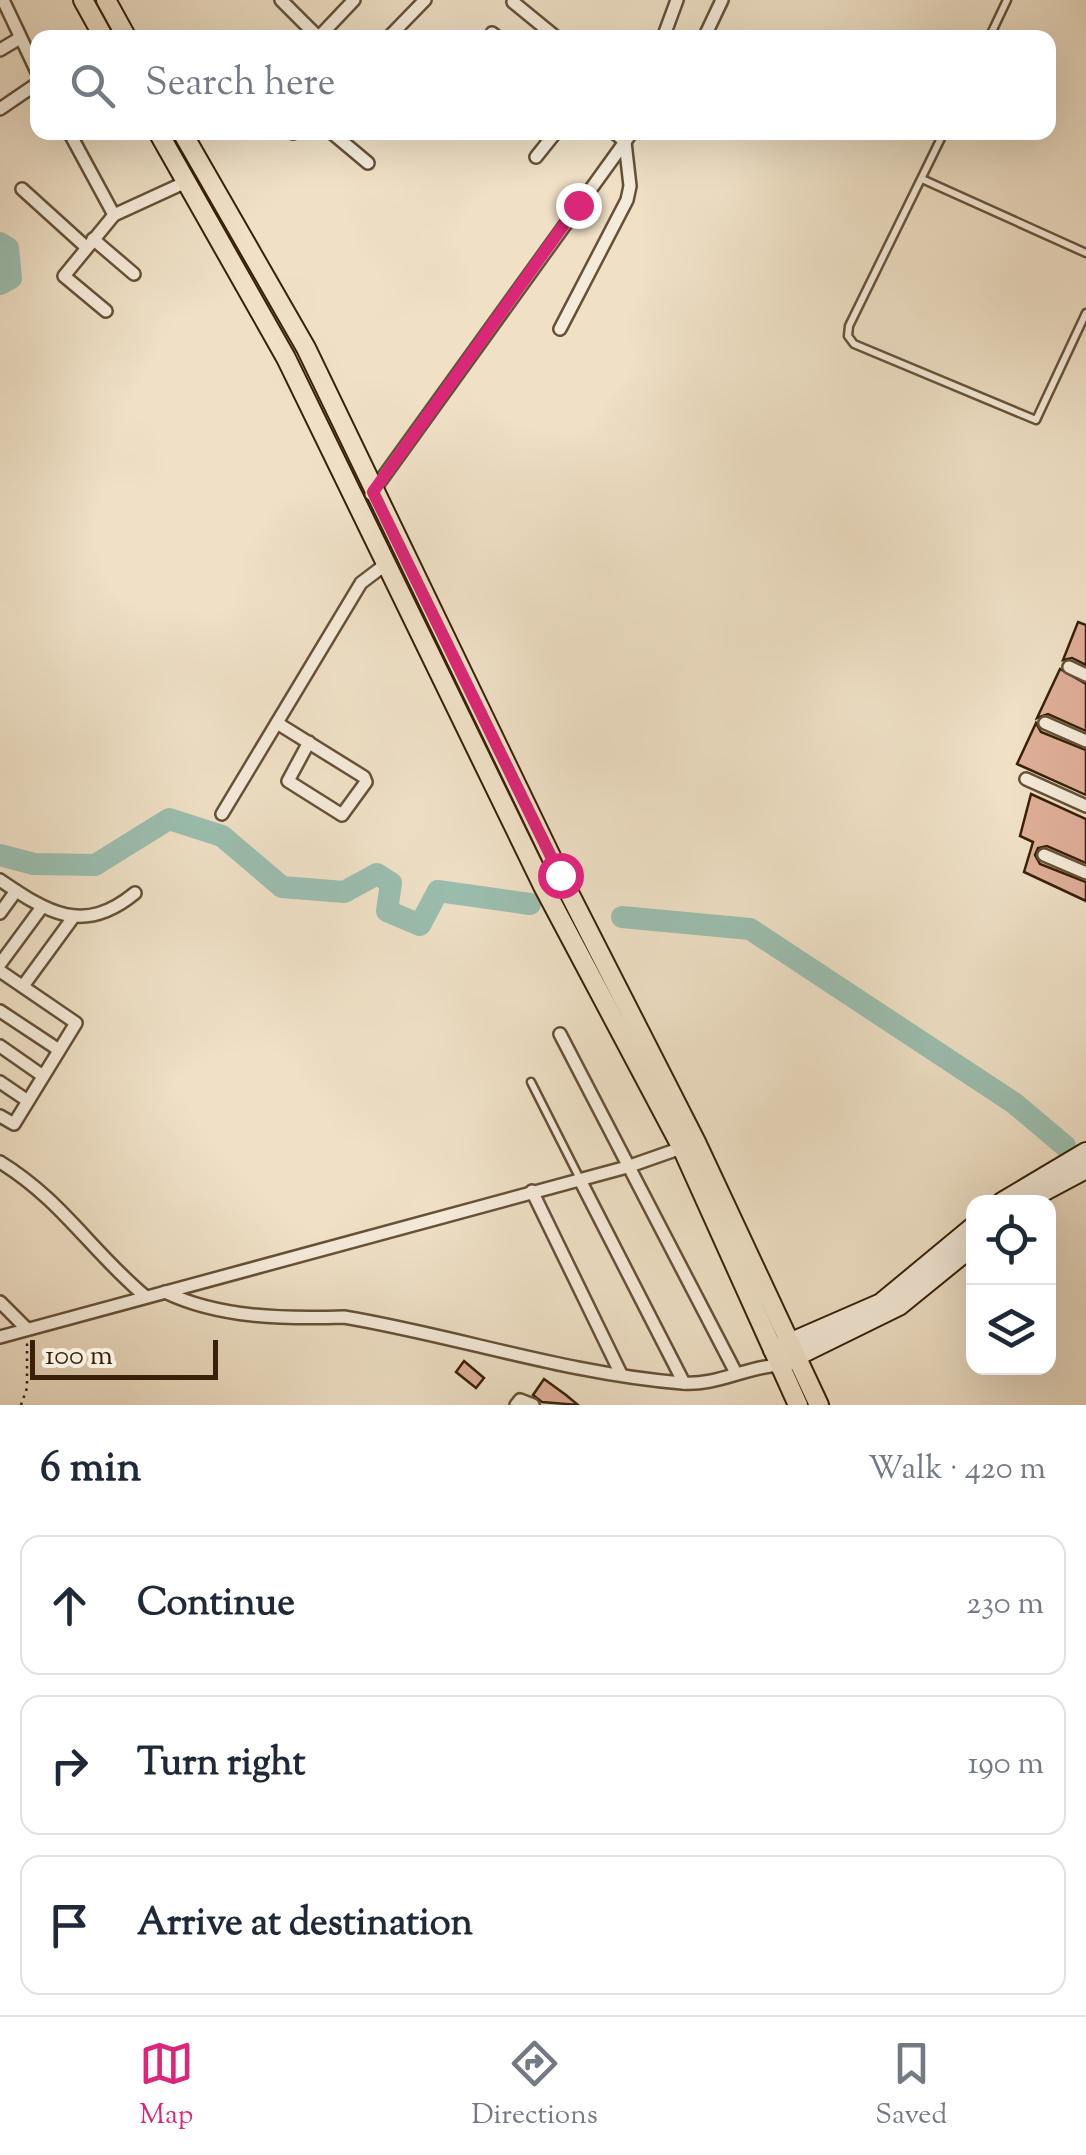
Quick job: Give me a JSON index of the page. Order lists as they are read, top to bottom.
{
  "scale_bar": "100 m",
  "page": {
    "search": "Search here",
    "scale": "100 m",
    "heading": ["6 min", "Walk · 420 m"],
    "list": [
      ["Continue", "230 m"],
      ["Turn right", "190 m"],
      "Arrive at destination"
    ],
    "nav": ["Map", "Directions", "Saved"]
  }
}
